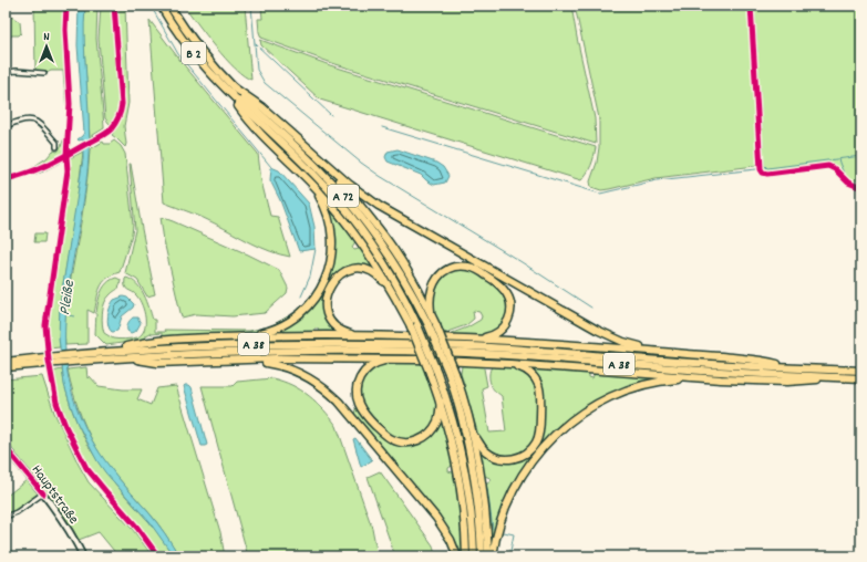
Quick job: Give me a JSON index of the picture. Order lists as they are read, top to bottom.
{
  "streets": {
    "highway": ["B 2", "A 72", "A 38"],
    "main road": ["Hauptstraße"]
  },
  "crossings": [
    ["B 2", "A 72"]
  ],
  "water": ["Pleiße"],
  "north": "top"
}
